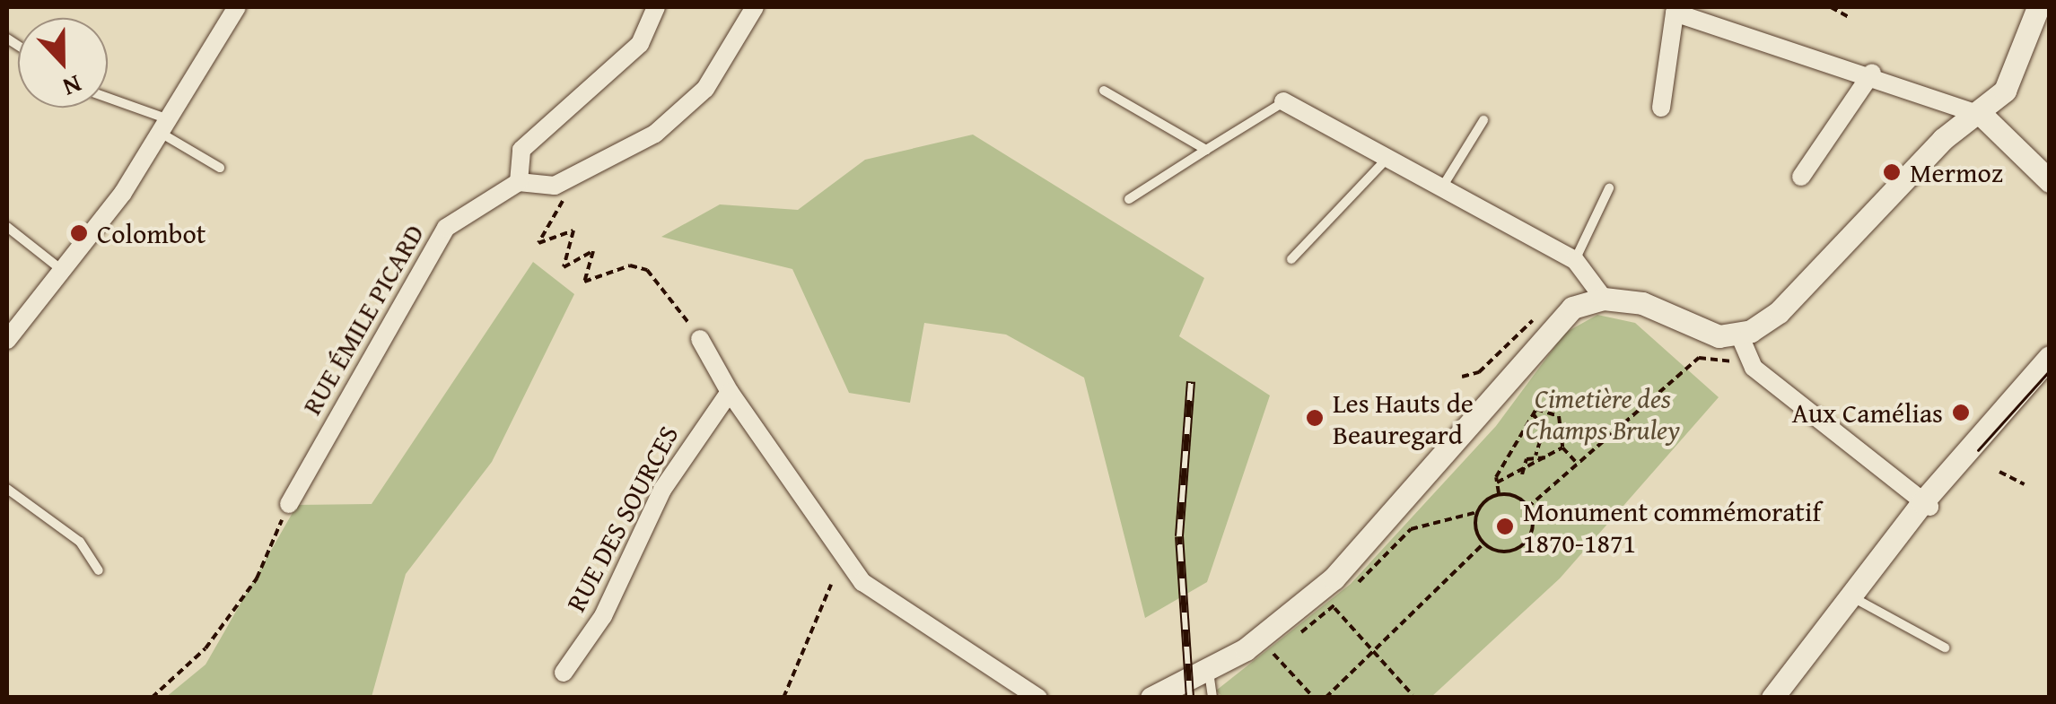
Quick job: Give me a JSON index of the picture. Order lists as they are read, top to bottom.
{
  "streets": {
    "street": ["RUE ÉMILE PICARD", "RUE DES SOURCES"]
  },
  "parks": ["Cimetière des Champs Bruley"],
  "places": [
    "Mermoz",
    "Colombot",
    "Aux Camélias",
    "Les Hauts de Beauregard",
    "Monument commémoratif 1870-1871"
  ],
  "north": "bottom"
}
